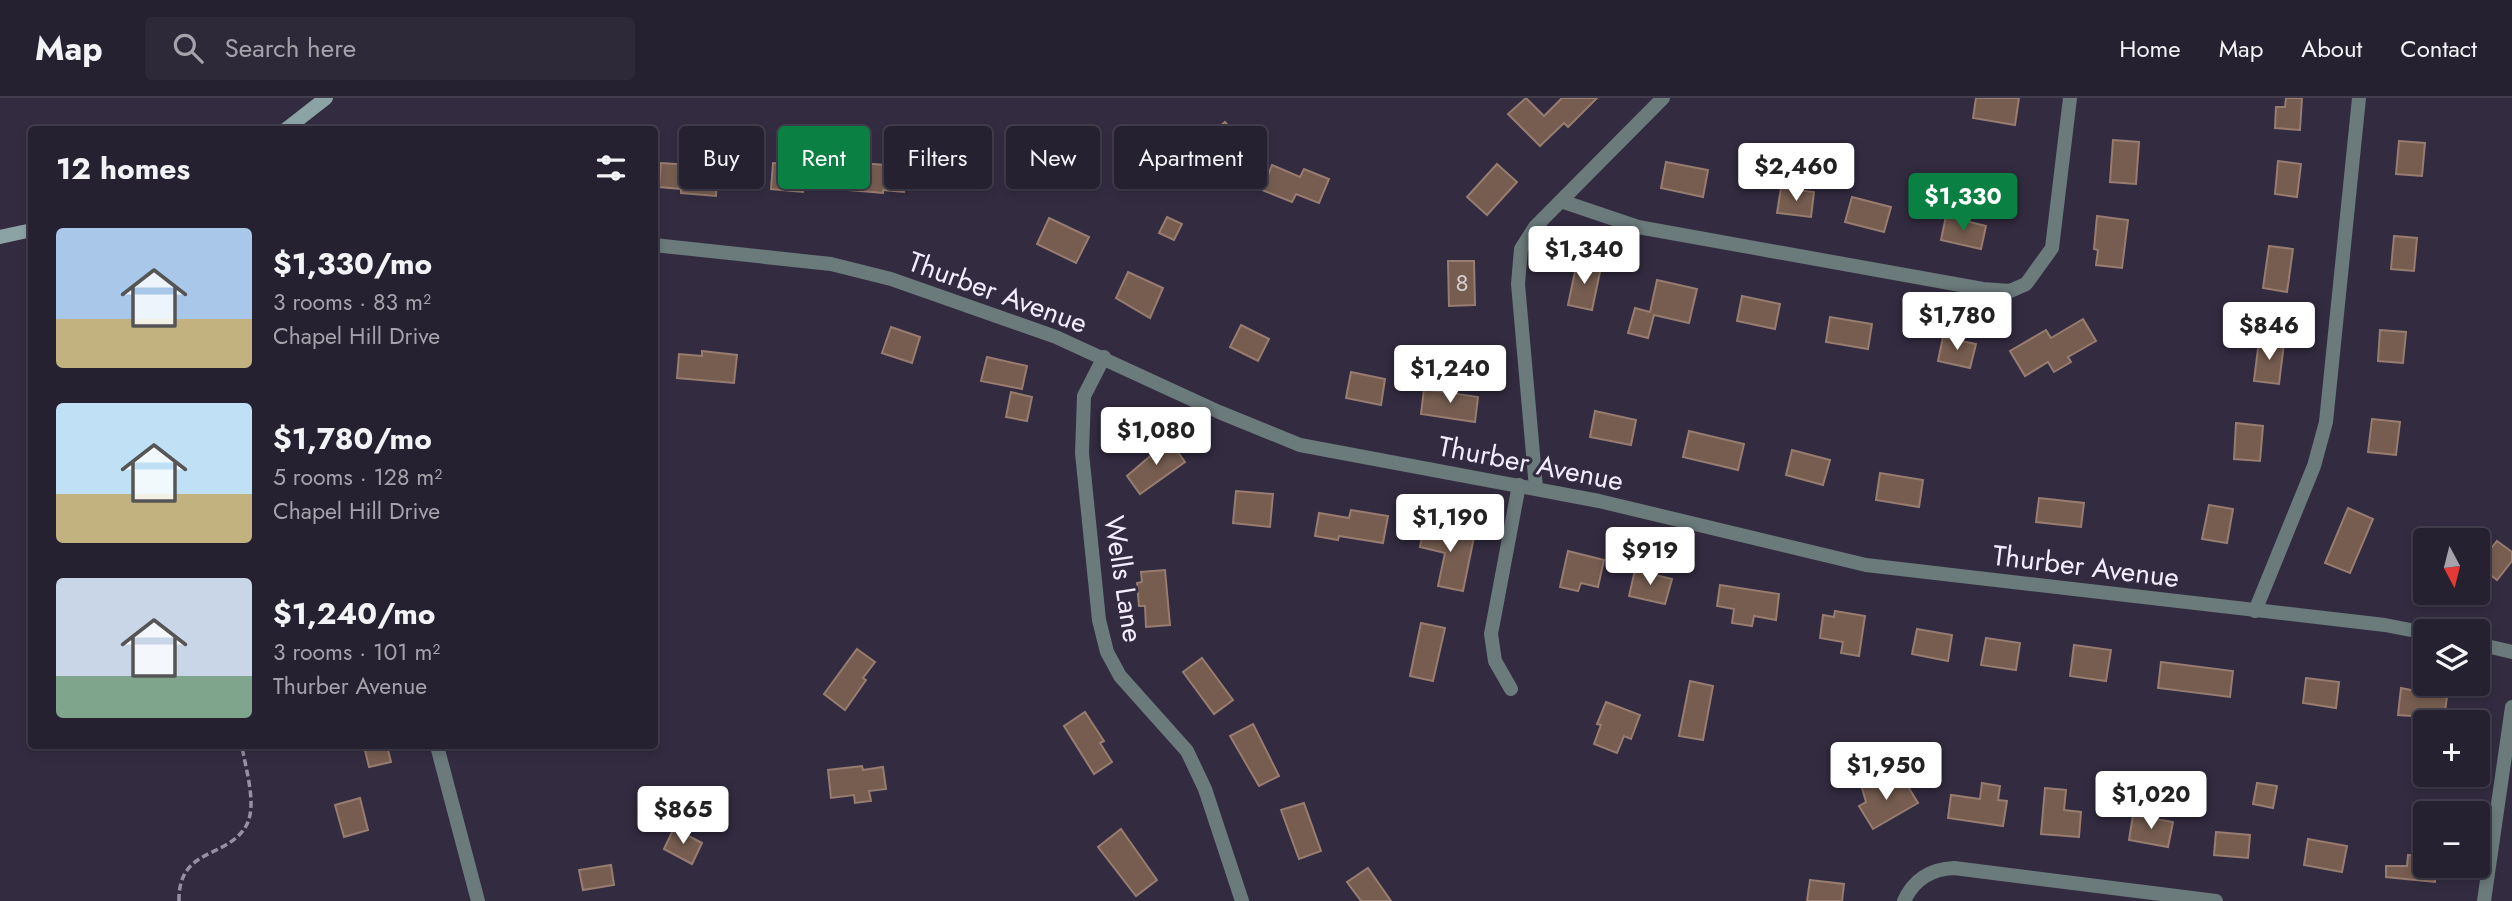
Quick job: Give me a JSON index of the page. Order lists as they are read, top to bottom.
{
  "streets": {
    "street": ["Thurber Avenue", "Wells Lane"]
  },
  "crossings": [
    ["Thurber Avenue", "Wells Lane"]
  ],
  "house_numbers": ["8"],
  "north": "bottom",
  "page": {
    "header": "Map",
    "search": "Search here",
    "nav": [
      "Home",
      "Map",
      "About",
      "Contact"
    ],
    "chip": [
      "Buy",
      "Rent",
      "Filters",
      "New",
      "Apartment"
    ],
    "heading": "12 homes",
    "price": [
      "$2,460",
      "$1,330",
      "$1,340",
      "$1,780",
      "$846",
      "$1,240",
      "$1,080",
      "$1,190",
      "$919",
      "$1,950",
      "$1,020",
      "$865"
    ],
    "list": [
      {
        "name": "$1,330/mo",
        "note": "3 rooms · 83 m² · Chapel Hill Drive"
      },
      {
        "name": "$1,780/mo",
        "note": "5 rooms · 128 m² · Chapel Hill Drive"
      },
      {
        "name": "$1,240/mo",
        "note": "3 rooms · 101 m² · Thurber Avenue"
      }
    ],
    "map_buttons": ["+", "−"]
  }
}
